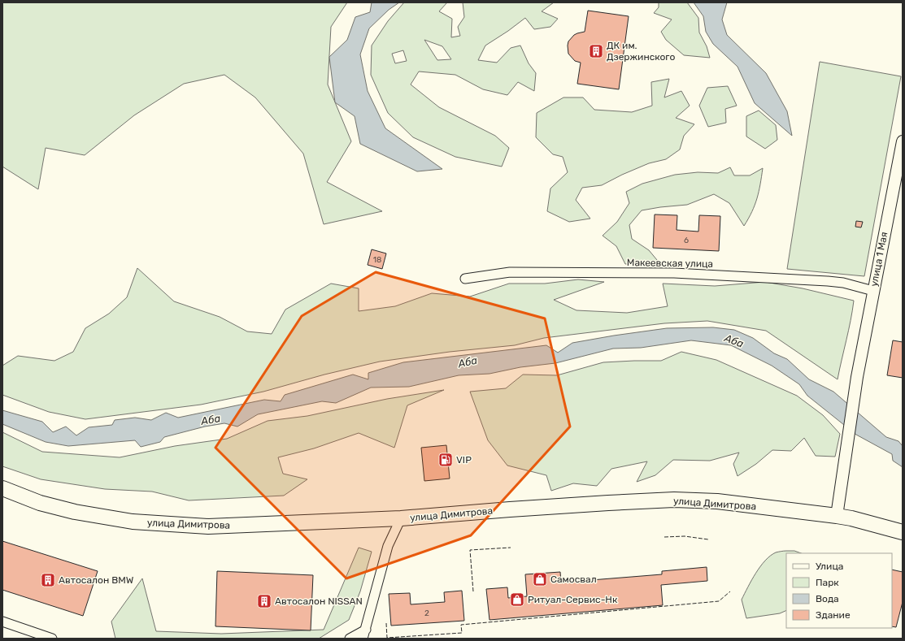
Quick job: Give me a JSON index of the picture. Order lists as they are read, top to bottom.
{
  "streets": {
    "main road": ["улица Димитрова"],
    "street": ["улица 1 Мая", "Макеевская улица"]
  },
  "crossings": [
    ["улица 1 Мая", "Макеевская улица"],
    ["улица 1 Мая", "улица Димитрова"]
  ],
  "water": ["Аба"],
  "places": {
    "building": ["ДК им. Дзержинского", "Автосалон BMW", "Автосалон NISSAN"],
    "fuel station": ["VIP"],
    "shop": ["Самосвал", "Ритуал-Сервис-Нк"]
  },
  "house_numbers": ["6", "18", "2"],
  "legend": [
    "Улица",
    "Парк",
    "Вода",
    "Здание"
  ]
}
